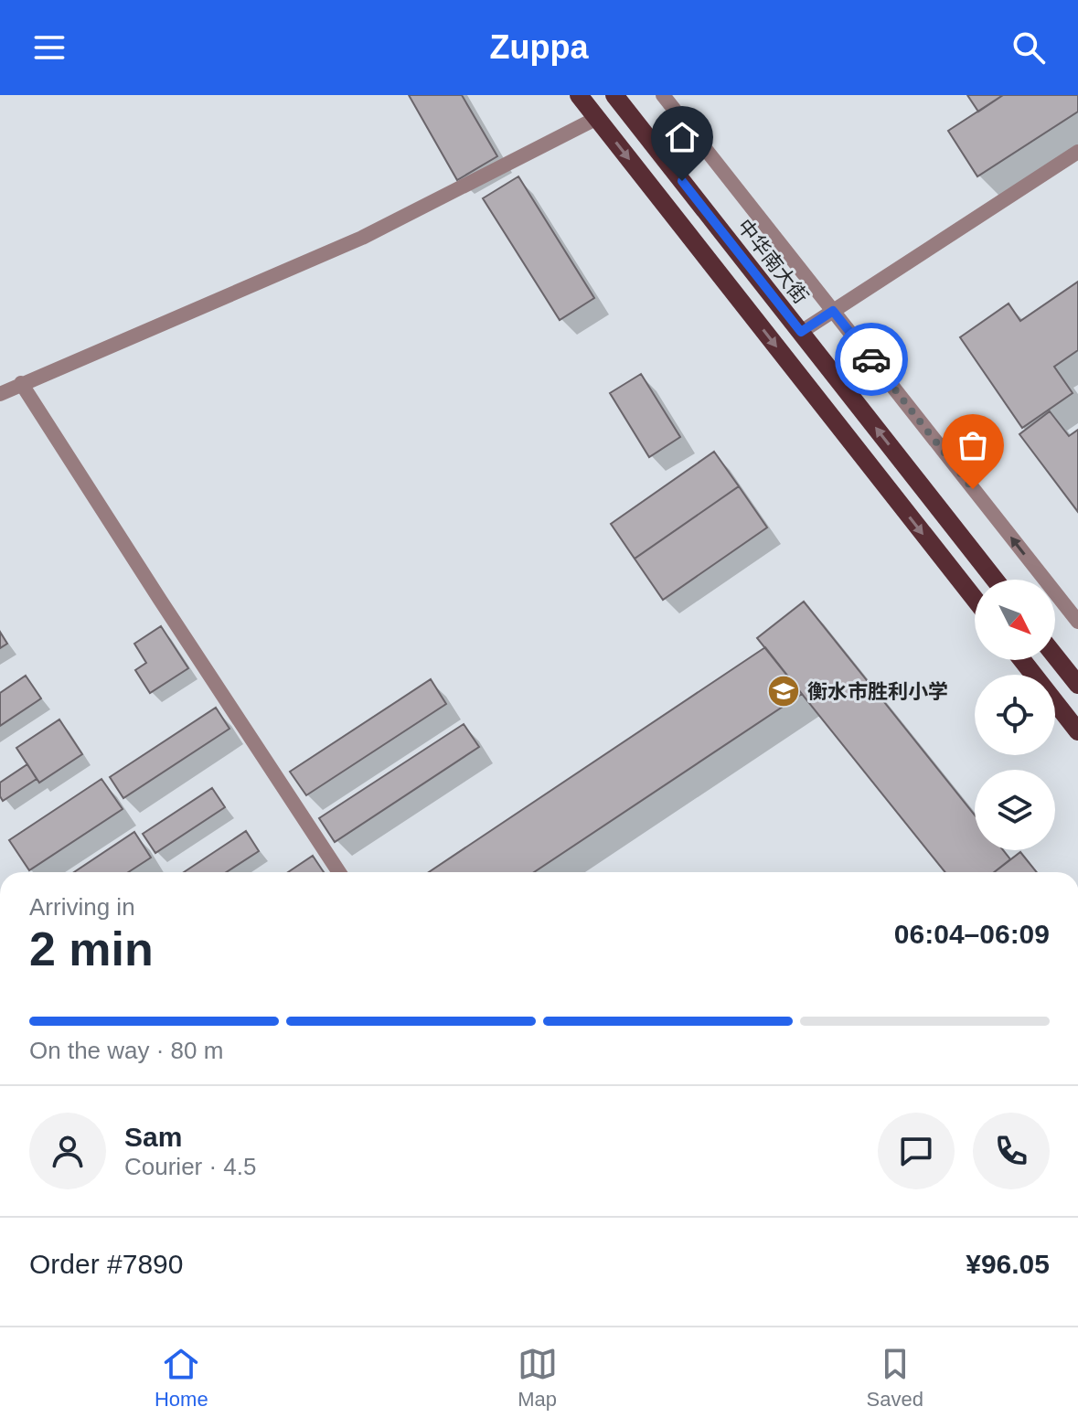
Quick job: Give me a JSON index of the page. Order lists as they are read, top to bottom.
{
  "streets": {
    "main road": ["中华南大街"]
  },
  "places": {
    "school or university": ["衡水市胜利小学"]
  },
  "north": "bottom right",
  "page": {
    "header": "Zuppa",
    "heading": ["2 min", "Arriving in", "06:04–06:09"],
    "panel": [
      "Sam",
      "Courier · 4.5",
      "Order #7890",
      "¥96.05"
    ],
    "bar": "On the way · 80 m",
    "tabs": ["Home", "Map", "Saved"]
  }
}
